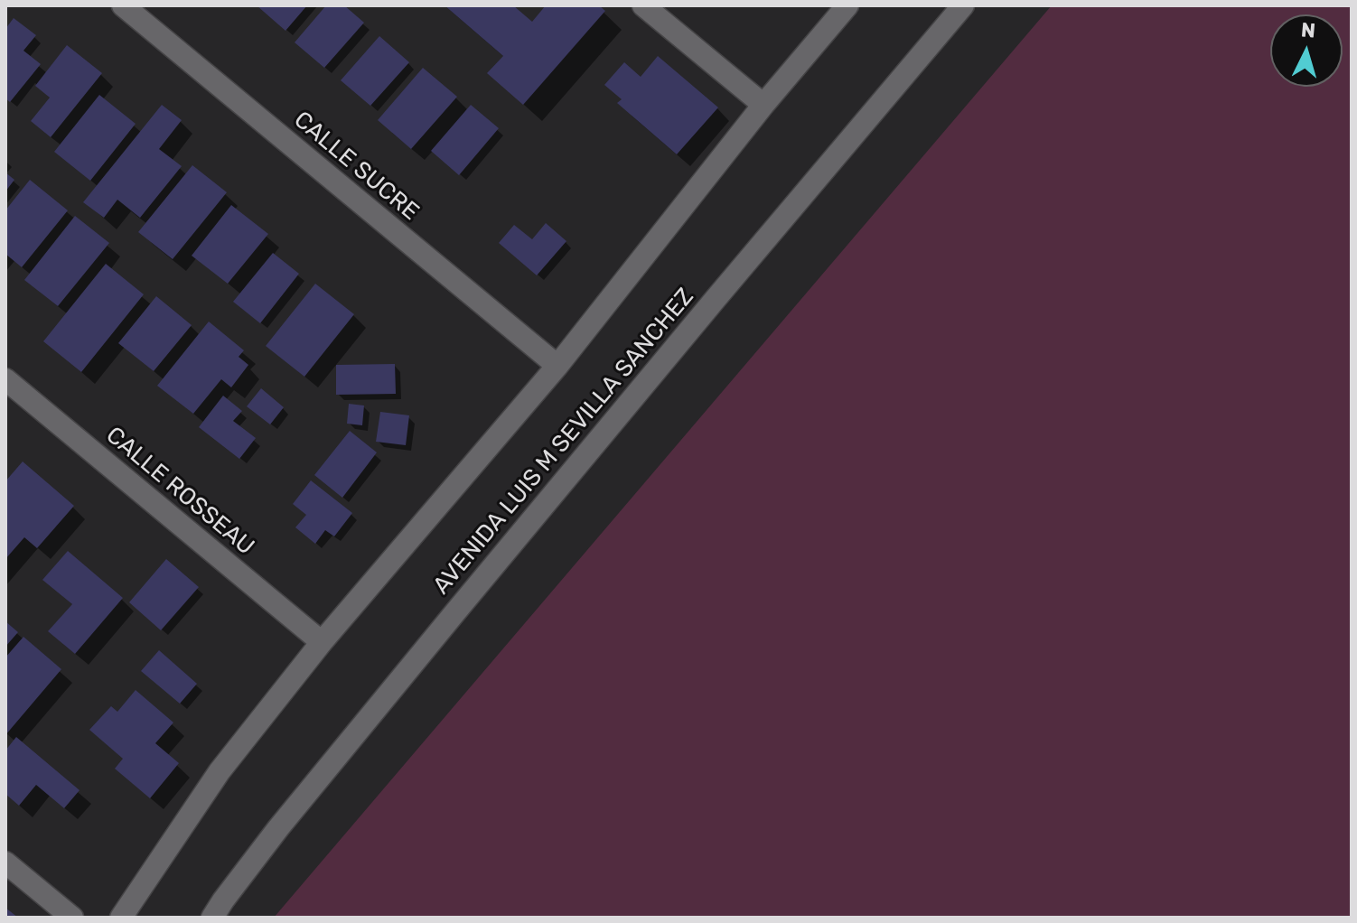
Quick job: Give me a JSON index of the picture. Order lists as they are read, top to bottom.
{
  "streets": {
    "street": ["CALLE SUCRE", "AVENIDA LUIS M SEVILLA SANCHEZ", "CALLE ROSSEAU"]
  },
  "north": "top"
}
